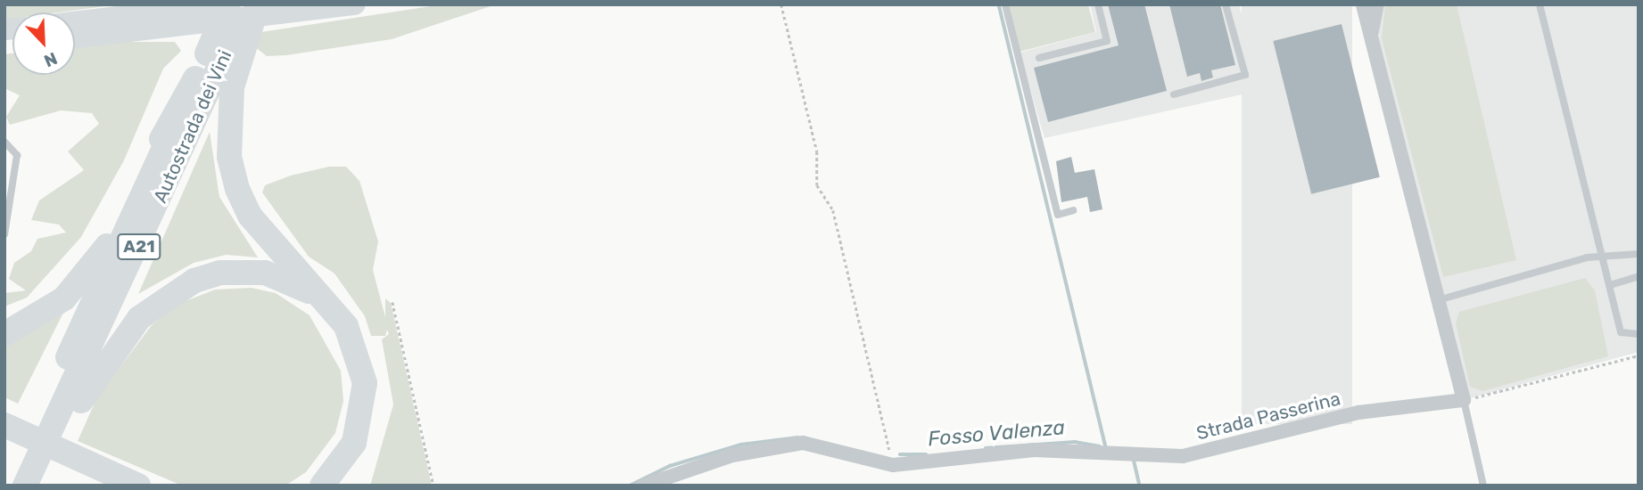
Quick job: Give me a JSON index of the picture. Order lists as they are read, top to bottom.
{
  "streets": {
    "highway": ["Autostrada dei Vini", "A21"],
    "street": ["Strada Passerina"]
  },
  "water": ["Fosso Valenza"],
  "north": "bottom right"
}
